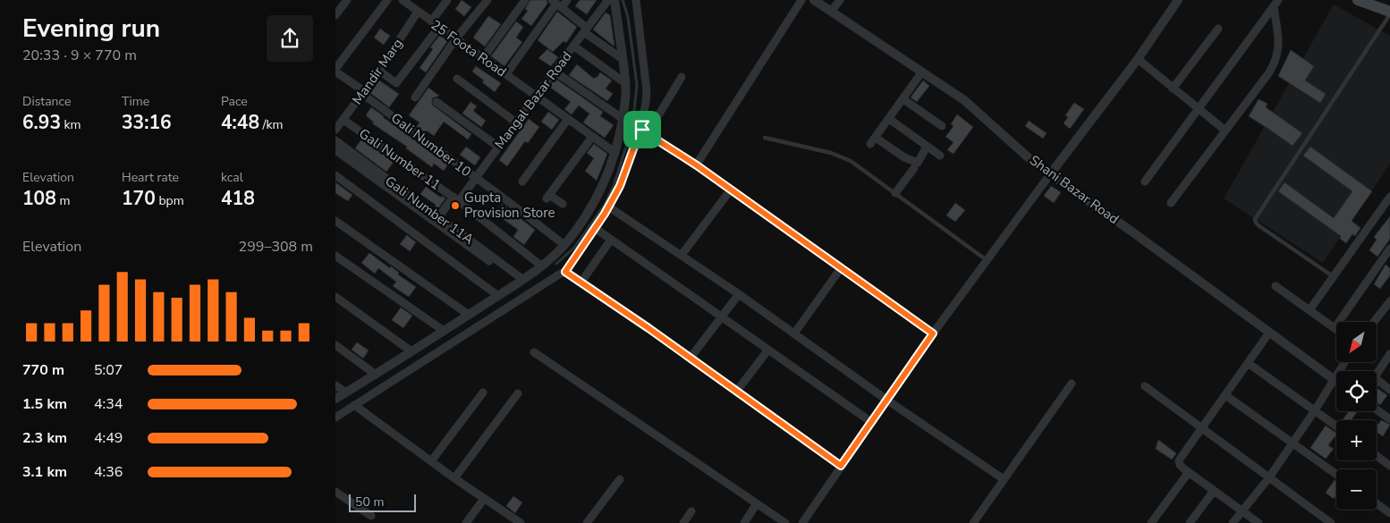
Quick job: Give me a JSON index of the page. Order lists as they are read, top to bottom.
{
  "streets": {
    "street": [
      "25 Foota Road",
      "Mandir Marg",
      "Mangal Bazar Road",
      "Gali Number 10",
      "Gali Number 11",
      "Shani Bazar Road",
      "Gali Number 11A"
    ]
  },
  "crossings": [
    ["25 Foota Road", "Mandir Marg"],
    ["25 Foota Road", "Mangal Bazar Road"],
    ["Mandir Marg", "Gali Number 10"],
    ["Mandir Marg", "Gali Number 11"],
    ["Mangal Bazar Road", "Gali Number 10"],
    ["Mangal Bazar Road", "Gali Number 11"],
    ["Mangal Bazar Road", "Gali Number 11A"]
  ],
  "places": ["Gupta Provision Store"],
  "scale_bar": "50 m",
  "north": "bottom left",
  "page": {
    "heading": ["Evening run", "20:33 · 9 × 770 m"],
    "stats": [
      ["Distance", "6.93 km"],
      ["Time", "33:16"],
      ["Pace", "4:48 /km"],
      ["Elevation", "108 m"],
      ["Heart rate", "170 bpm"],
      ["kcal", "418"]
    ],
    "chart": ["Elevation", "299–308 m"],
    "map_buttons": ["+", "−"],
    "list": [
      {
        "name": "770 m",
        "note": "5:07"
      },
      {
        "name": "1.5 km",
        "note": "4:34"
      },
      {
        "name": "2.3 km",
        "note": "4:49"
      },
      {
        "name": "3.1 km",
        "note": "4:36"
      }
    ],
    "scale": "50 m"
  }
}
